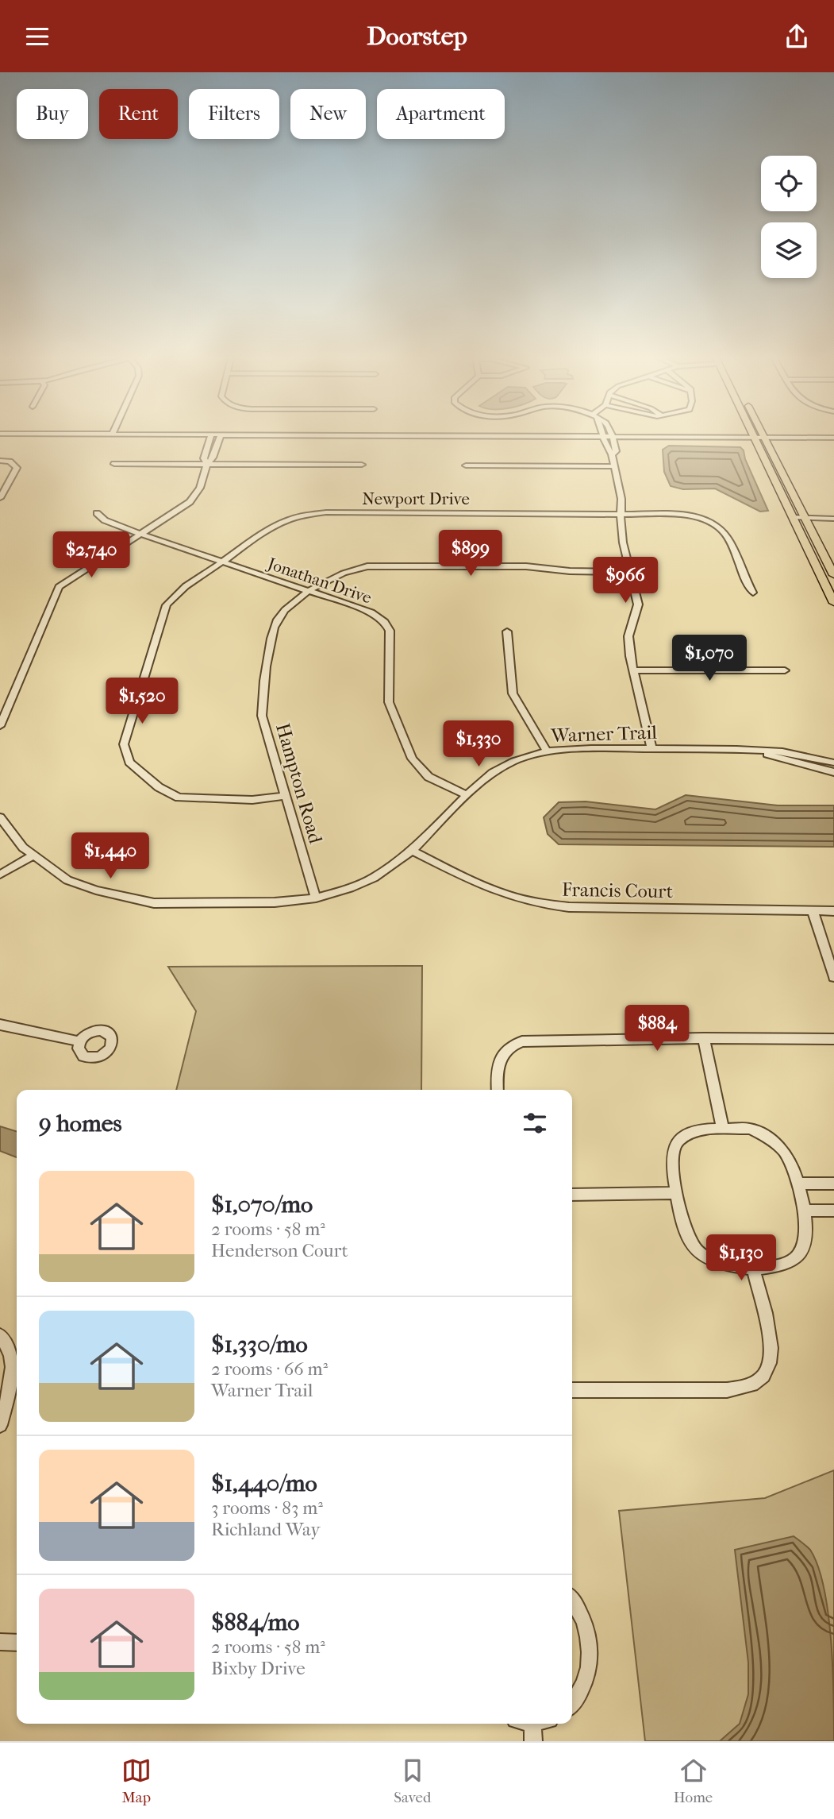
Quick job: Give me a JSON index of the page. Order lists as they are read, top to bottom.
{
  "streets": {
    "street": [
      "Newport Drive",
      "Jonathan Drive",
      "Warner Trail",
      "Hampton Road",
      "Francis Court"
    ]
  },
  "crossings": [
    ["Newport Drive", "Jonathan Drive"],
    ["Newport Drive", "Hampton Road"],
    ["Jonathan Drive", "Warner Trail"],
    ["Jonathan Drive", "Hampton Road"],
    ["Warner Trail", "Hampton Road"],
    ["Warner Trail", "Francis Court"]
  ],
  "page": {
    "header": "Doorstep",
    "chip": [
      "Buy",
      "Rent",
      "Filters",
      "New",
      "Apartment"
    ],
    "price": [
      "$899",
      "$2,740",
      "$966",
      "$1,070",
      "$1,520",
      "$1,330",
      "$1,440",
      "$884",
      "$1,130"
    ],
    "heading": "9 homes",
    "list": [
      {
        "name": "$1,070/mo",
        "note": "2 rooms · 58 m² · Henderson Court"
      },
      {
        "name": "$1,330/mo",
        "note": "2 rooms · 66 m² · Warner Trail"
      },
      {
        "name": "$1,440/mo",
        "note": "3 rooms · 83 m² · Richland Way"
      },
      {
        "name": "$884/mo",
        "note": "2 rooms · 58 m² · Bixby Drive"
      }
    ],
    "tabs": ["Map", "Saved", "Home"]
  }
}
